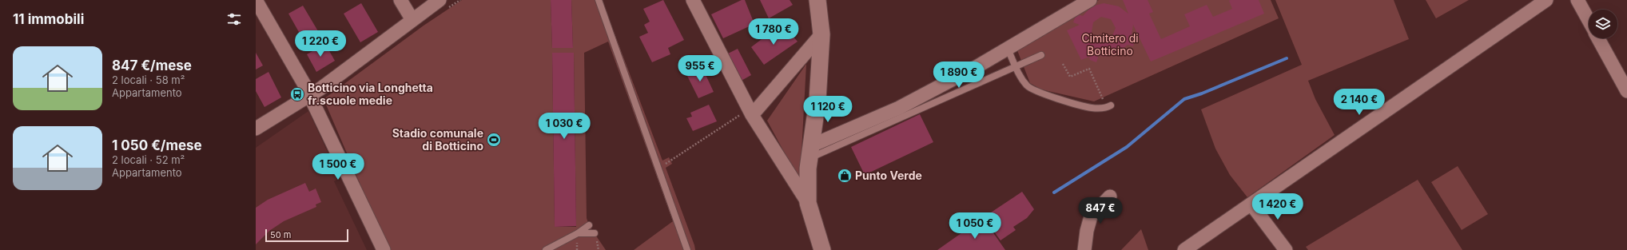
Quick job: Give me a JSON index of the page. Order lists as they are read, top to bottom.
{
  "parks": ["Cimitero di Botticino"],
  "places": {
    "bus stop": ["Botticino via Longhetta fr.scuole medie"],
    "sports": ["Stadio comunale di Botticino"],
    "shop": ["Punto Verde"]
  },
  "scale_bar": "50 m",
  "page": {
    "heading": "11 immobili",
    "price": [
      "1 780 €",
      "1 220 €",
      "955 €",
      "1 890 €",
      "2 140 €",
      "1 120 €",
      "1 030 €",
      "1 500 €",
      "1 420 €",
      "847 €",
      "1 050 €"
    ],
    "list": [
      {
        "name": "847 €/mese",
        "note": "2 locali · 58 m² · Appartamento"
      },
      {
        "name": "1 050 €/mese",
        "note": "2 locali · 52 m² · Appartamento"
      }
    ],
    "scale": "50 m"
  }
}
